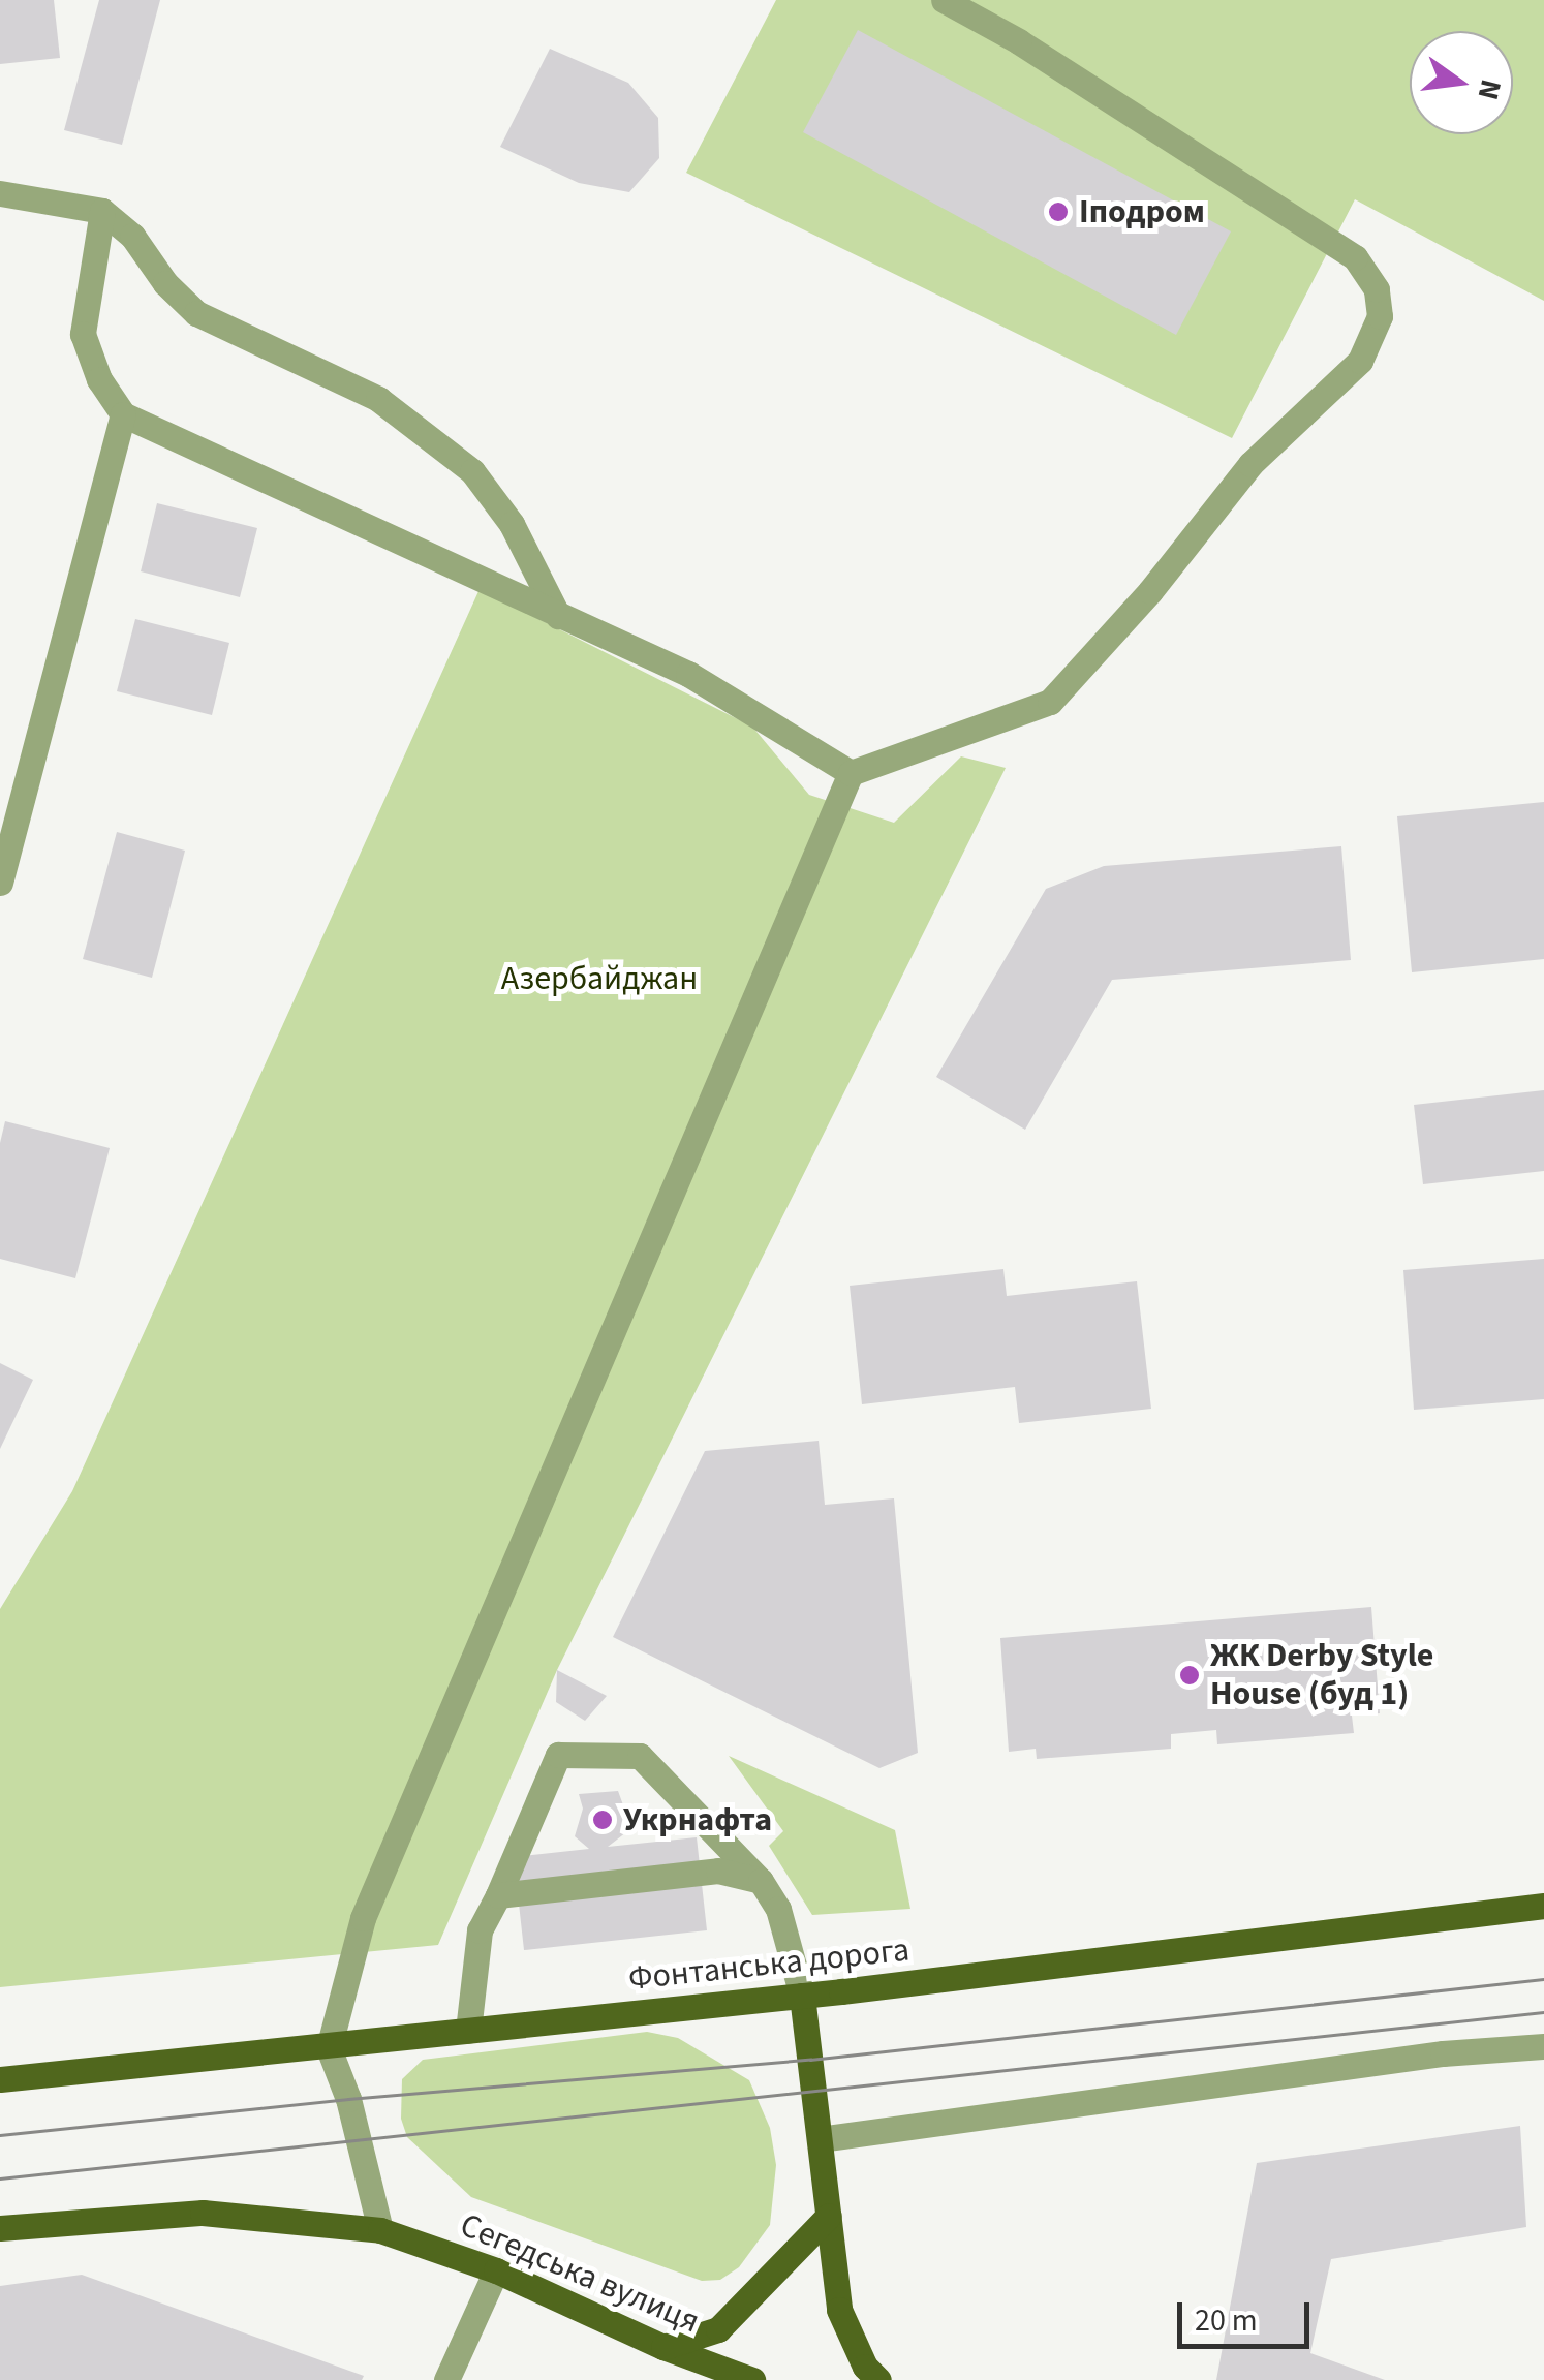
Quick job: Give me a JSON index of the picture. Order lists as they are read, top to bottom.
{
  "streets": {
    "main road": ["Фонтанська дорога", "Сегедська вулиця"]
  },
  "parks": ["Азербайджан"],
  "places": ["Іподром", "ЖК Derby Style House (буд 1)", "Укрнафта"],
  "scale_bar": "20 m",
  "north": "right"
}
